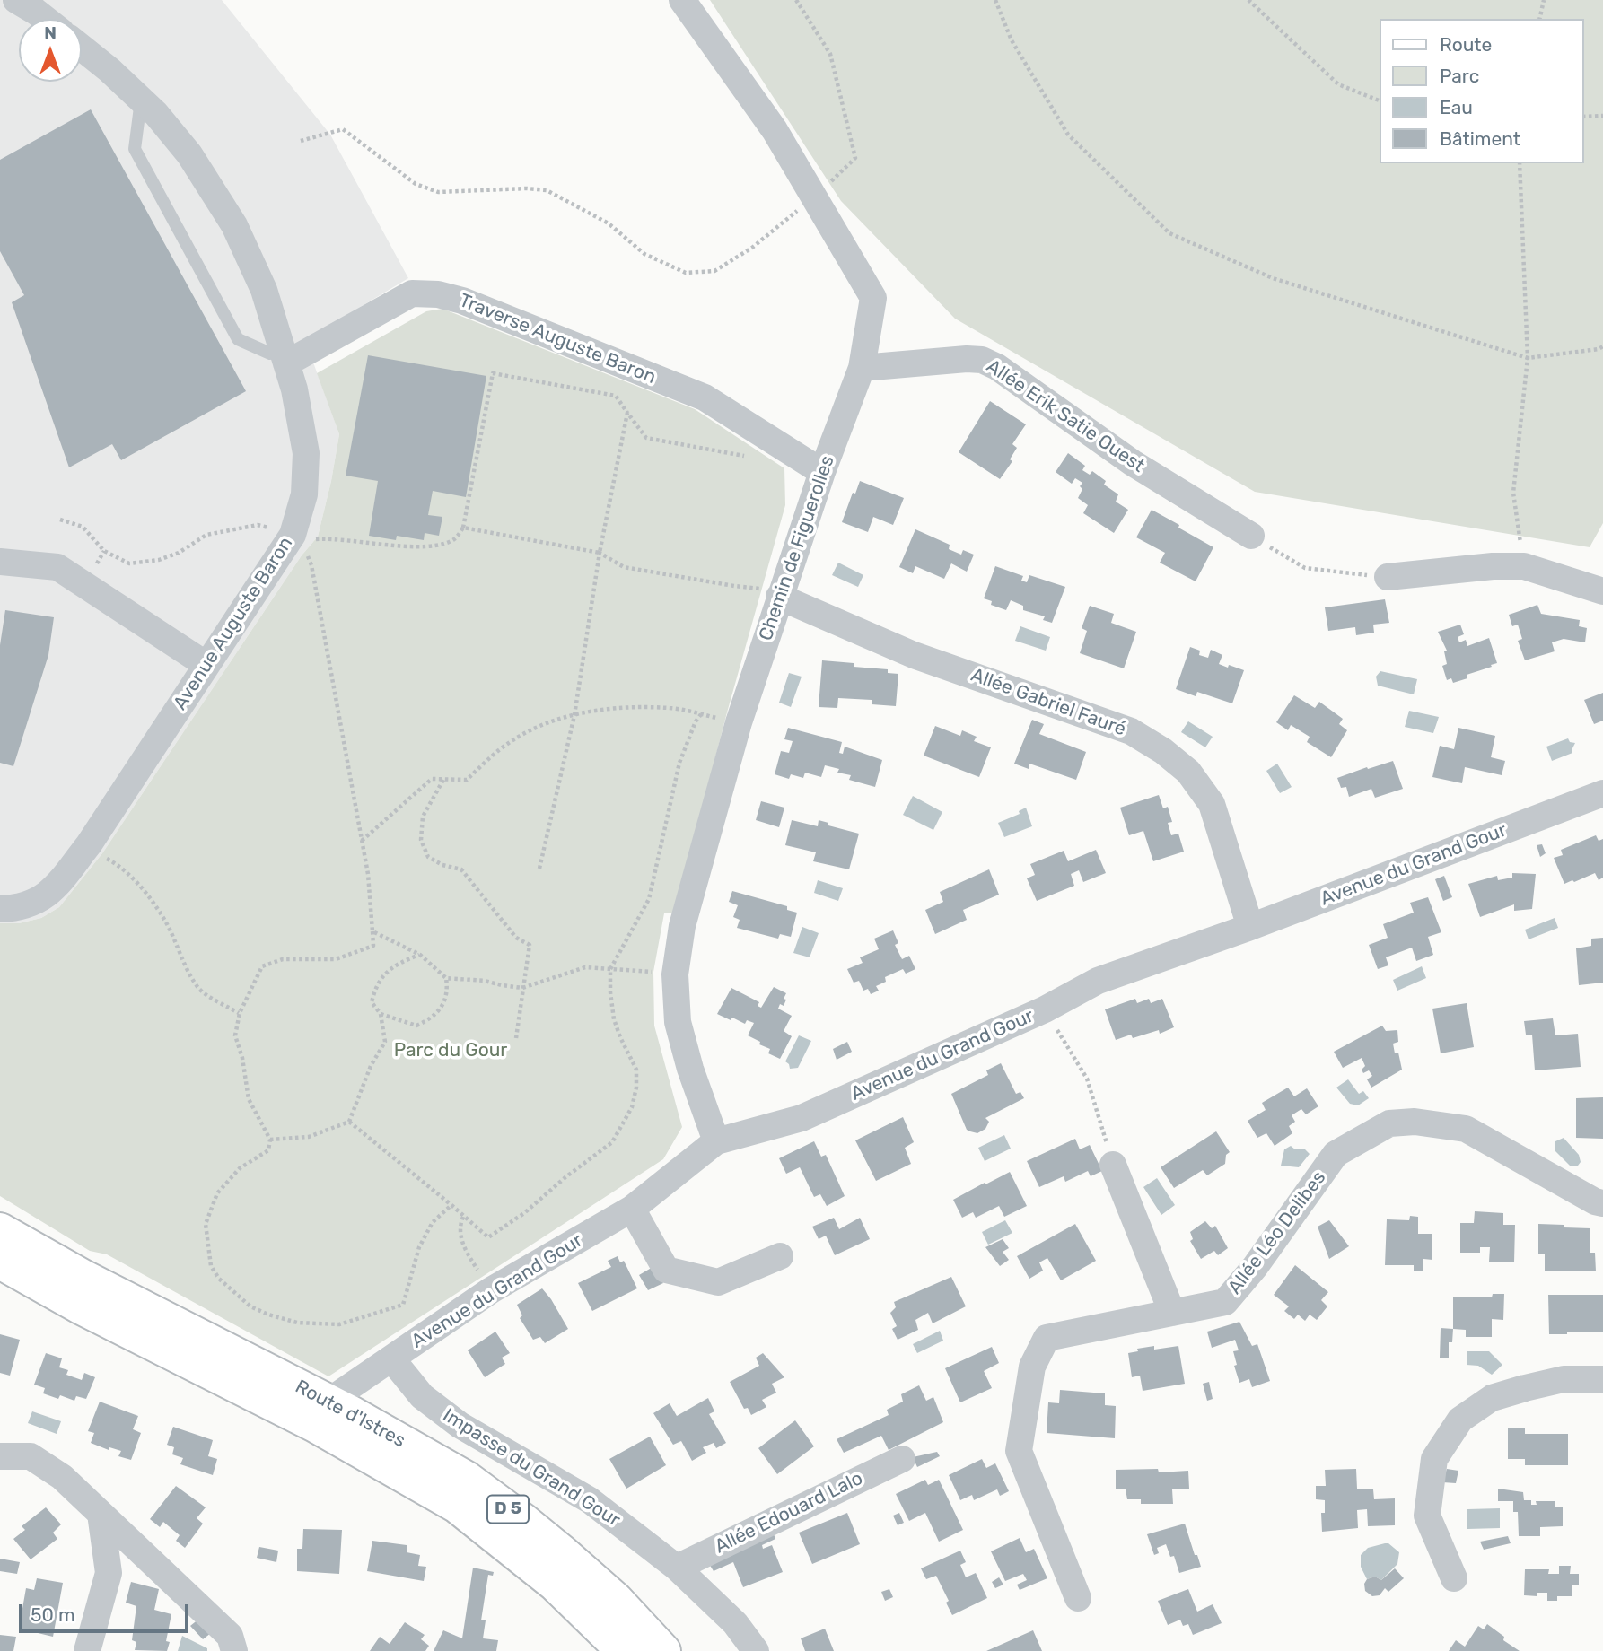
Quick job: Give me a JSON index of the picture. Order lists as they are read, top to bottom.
{
  "streets": {
    "main road": ["Route d'Istres", "D 5"],
    "street": [
      "Traverse Auguste Baron",
      "Allée Erik Satie Ouest",
      "Chemin de Figuerolles",
      "Avenue Auguste Baron",
      "Allée Gabriel Fauré",
      "Avenue du Grand Gour",
      "Allée Léo Delibes",
      "Impasse du Grand Gour",
      "Allée Edouard Lalo"
    ]
  },
  "crossings": [
    ["Traverse Auguste Baron", "Chemin de Figuerolles"],
    ["Traverse Auguste Baron", "Avenue Auguste Baron"],
    ["Allée Erik Satie Ouest", "Chemin de Figuerolles"],
    ["Chemin de Figuerolles", "Allée Gabriel Fauré"],
    ["Chemin de Figuerolles", "Avenue du Grand Gour"],
    ["Allée Gabriel Fauré", "Avenue du Grand Gour"],
    ["Avenue du Grand Gour", "Route d'Istres"],
    ["Avenue du Grand Gour", "Impasse du Grand Gour"],
    ["Impasse du Grand Gour", "Allée Edouard Lalo"]
  ],
  "parks": ["Parc du Gour"],
  "legend": [
    "Route",
    "Parc",
    "Eau",
    "Bâtiment"
  ],
  "scale_bar": "50 m",
  "north": "top"
}
